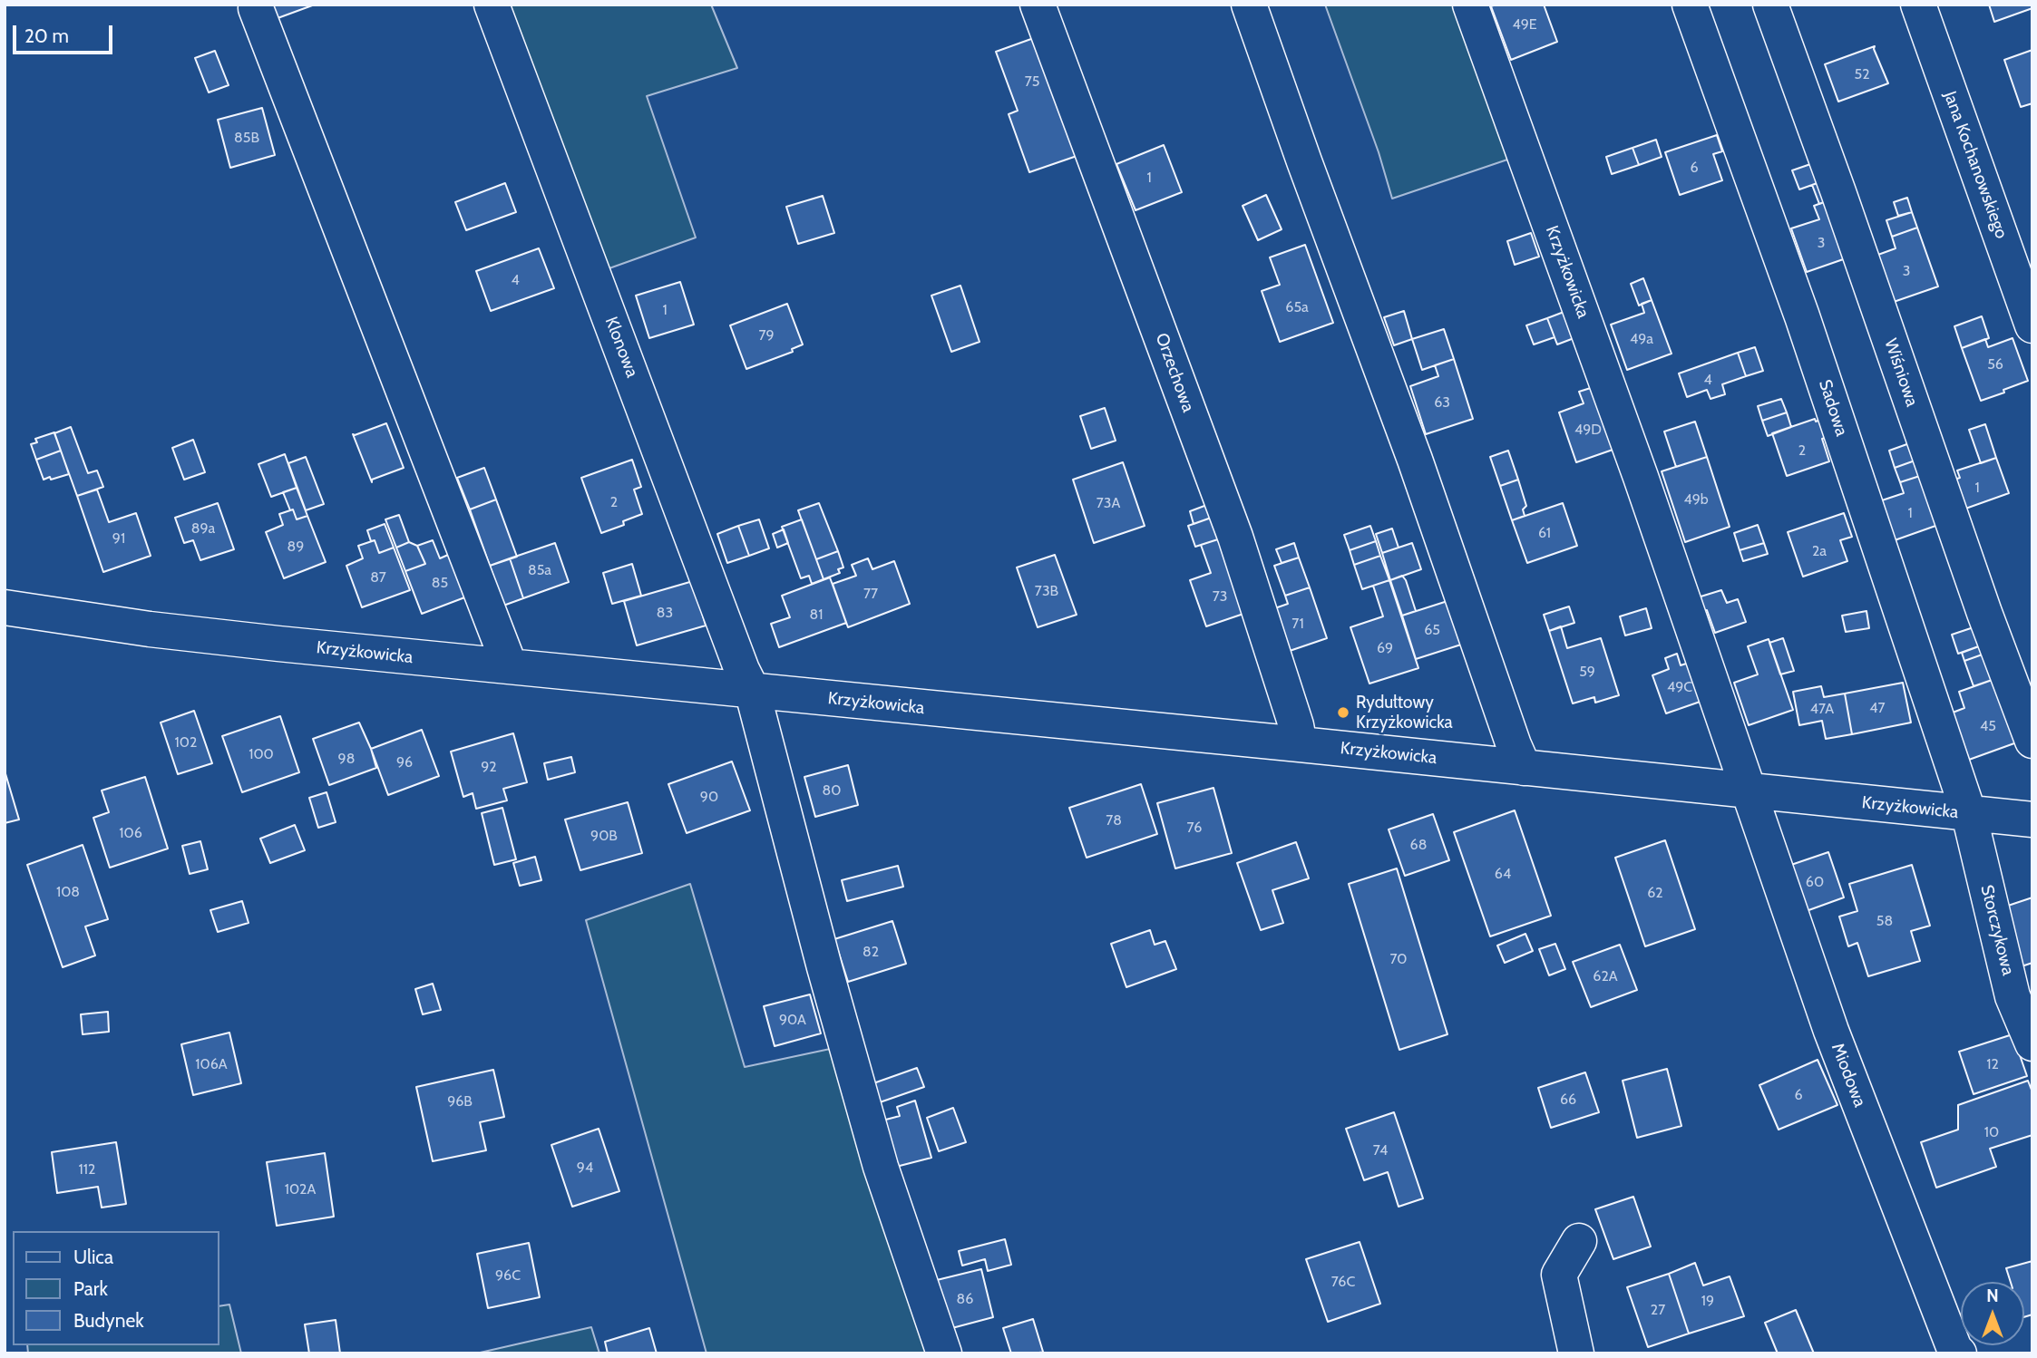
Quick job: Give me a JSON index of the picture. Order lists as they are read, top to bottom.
{
  "streets": {
    "street": [
      "Jana Kochanowskiego",
      "Krzyżkowicka",
      "Klonowa",
      "Orzechowa",
      "Wiśniowa",
      "Sadowa",
      "Storczykowa",
      "Miodowa"
    ]
  },
  "crossings": [
    ["Krzyżkowicka", "Klonowa"],
    ["Krzyżkowicka", "Orzechowa"],
    ["Krzyżkowicka", "Sadowa"],
    ["Krzyżkowicka", "Storczykowa"],
    ["Krzyżkowicka", "Miodowa"],
    ["Sadowa", "Storczykowa"]
  ],
  "places": ["Rydułtowy Krzyżkowicka"],
  "house_numbers": [
    "49E",
    "52",
    "75",
    "85B",
    "6",
    "1",
    "3",
    "3",
    "4",
    "65a",
    "1",
    "79",
    "49a",
    "56",
    "4",
    "63",
    "49D",
    "2",
    "1",
    "49b",
    "2",
    "73A",
    "1",
    "89a",
    "61",
    "91",
    "89",
    "2a",
    "85a",
    "87",
    "85",
    "73B",
    "77",
    "73",
    "83",
    "81",
    "71",
    "65",
    "69",
    "59",
    "49C",
    "47",
    "47A",
    "45",
    "102",
    "100",
    "98",
    "96",
    "92",
    "80",
    "90",
    "78",
    "76",
    "106",
    "90B",
    "68",
    "64",
    "60",
    "108",
    "62",
    "58",
    "82",
    "70",
    "62A",
    "90A",
    "106A",
    "12",
    "6",
    "66",
    "96B",
    "10",
    "74",
    "94",
    "112",
    "102A",
    "96C",
    "76C",
    "86",
    "19",
    "27"
  ],
  "legend": ["Ulica", "Park", "Budynek"],
  "scale_bar": "20 m",
  "north": "top"
}
